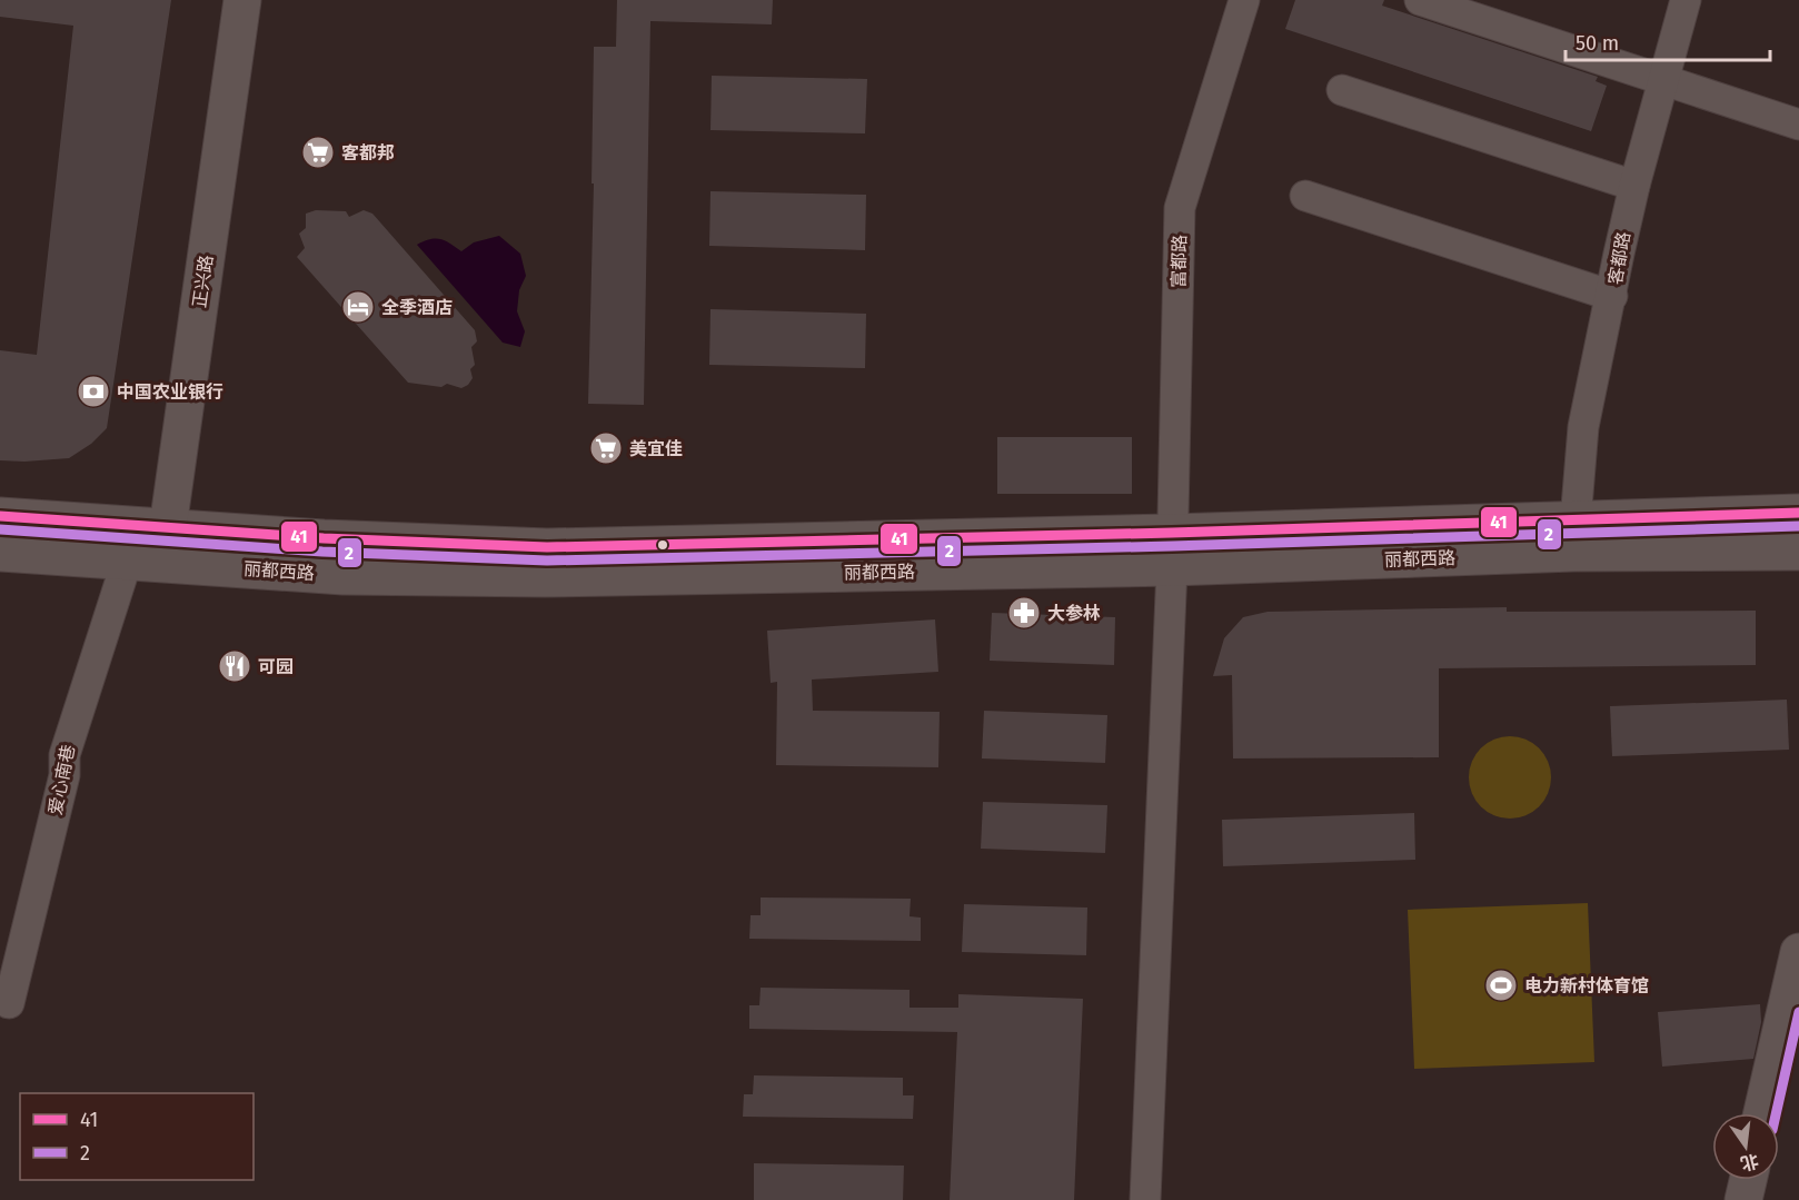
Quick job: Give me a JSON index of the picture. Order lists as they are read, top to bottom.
{
  "streets": {
    "main road": ["正兴路", "丽都西路"],
    "street": ["客都路", "富都路", "爱心南巷"]
  },
  "crossings": [
    ["客都路", "丽都西路"],
    ["富都路", "丽都西路"],
    ["正兴路", "丽都西路"],
    ["正兴路", "爱心南巷"],
    ["丽都西路", "爱心南巷"]
  ],
  "places": {
    "supermarket": ["客都邦", "美宜佳"],
    "hotel": ["全季酒店"],
    "bank": ["中国农业银行"],
    "pharmacy": ["大参林"],
    "restaurant": ["可园"],
    "sports": ["电力新村体育馆"]
  },
  "lines": ["transit line 41", "transit line 2"],
  "legend": ["41", "2"],
  "scale_bar": "50 m",
  "north": "bottom"
}
